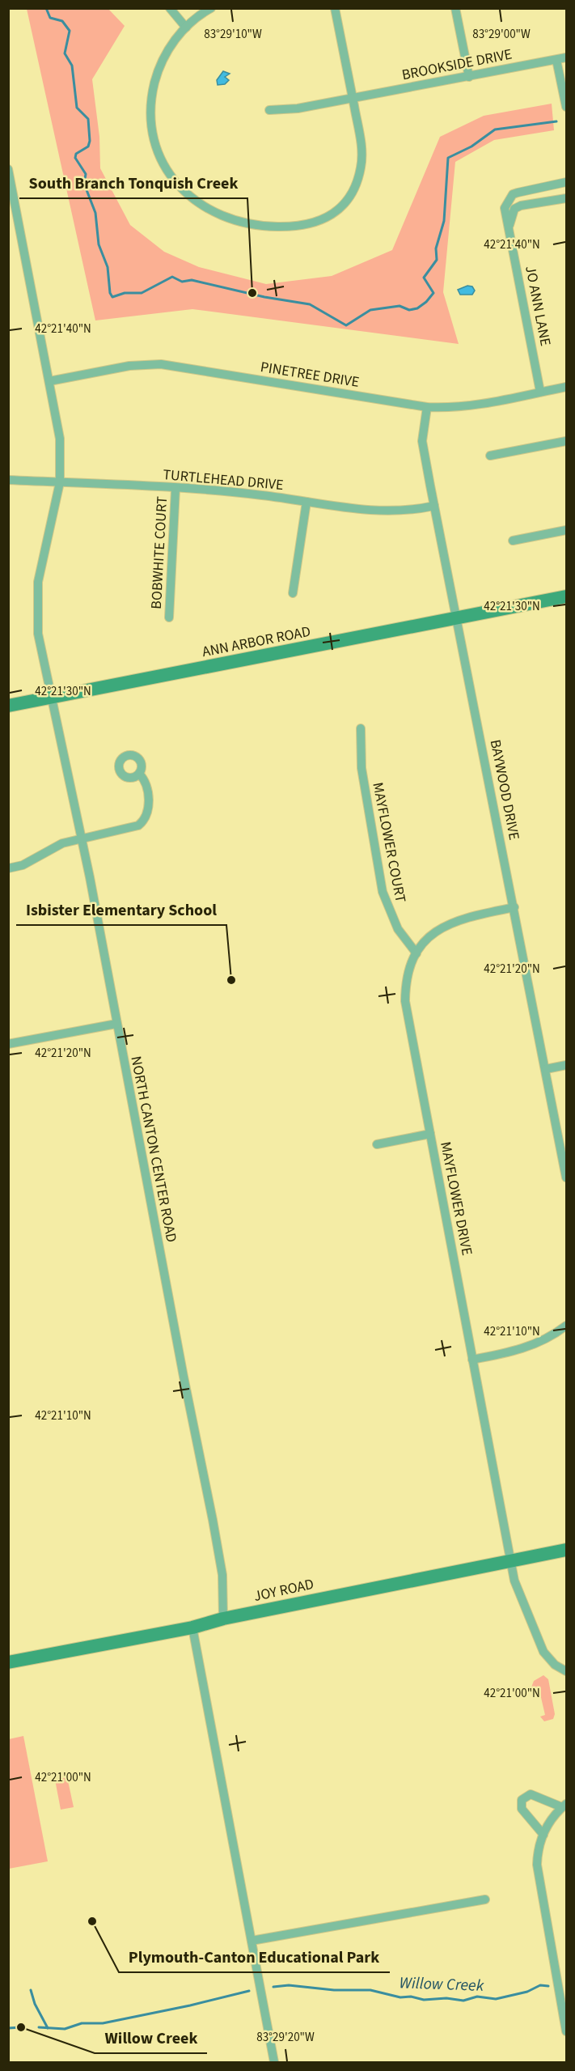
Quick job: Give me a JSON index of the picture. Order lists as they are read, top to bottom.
{
  "streets": {
    "street": [
      "BROOKSIDE DRIVE",
      "JO ANN LANE",
      "PINETREE DRIVE",
      "TURTLEHEAD DRIVE",
      "BOBWHITE COURT",
      "ANN ARBOR ROAD",
      "BAYWOOD DRIVE",
      "MAYFLOWER COURT",
      "NORTH CANTON CENTER ROAD",
      "MAYFLOWER DRIVE",
      "JOY ROAD"
    ]
  },
  "crossings": [
    ["JO ANN LANE", "PINETREE DRIVE"],
    ["PINETREE DRIVE", "BAYWOOD DRIVE"],
    ["PINETREE DRIVE", "NORTH CANTON CENTER ROAD"],
    ["TURTLEHEAD DRIVE", "BOBWHITE COURT"],
    ["TURTLEHEAD DRIVE", "BAYWOOD DRIVE"],
    ["TURTLEHEAD DRIVE", "NORTH CANTON CENTER ROAD"],
    ["ANN ARBOR ROAD", "BAYWOOD DRIVE"],
    ["ANN ARBOR ROAD", "NORTH CANTON CENTER ROAD"],
    ["BAYWOOD DRIVE", "MAYFLOWER DRIVE"],
    ["MAYFLOWER COURT", "MAYFLOWER DRIVE"],
    ["NORTH CANTON CENTER ROAD", "JOY ROAD"],
    ["MAYFLOWER DRIVE", "JOY ROAD"]
  ],
  "water": ["Willow Creek"],
  "places": [
    "South Branch Tonquish Creek",
    "Isbister Elementary School",
    "Plymouth-Canton Educational Park",
    "Willow Creek"
  ],
  "coordinates": [
    "83°29'10\"W",
    "83°29'00\"W",
    "42°21'40\"N",
    "42°21'30\"N",
    "42°21'20\"N",
    "42°21'10\"N",
    "42°21'00\"N",
    "83°29'20\"W"
  ]
}
